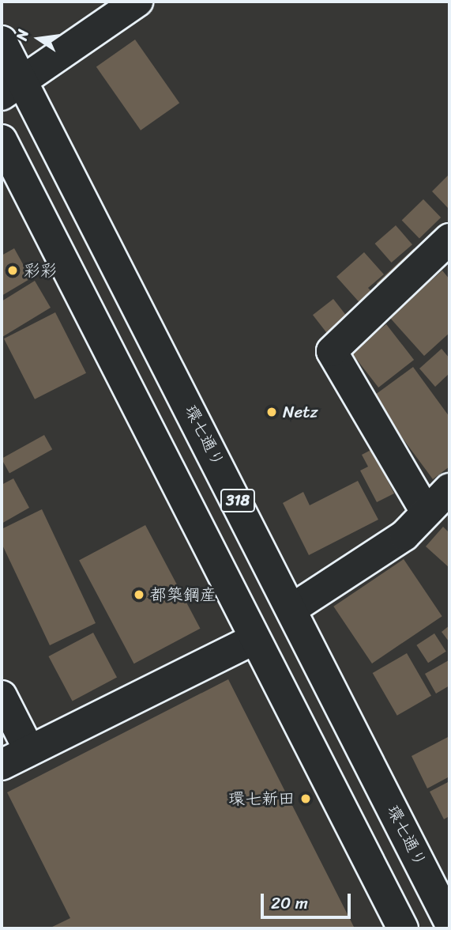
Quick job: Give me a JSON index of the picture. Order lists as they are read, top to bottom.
{
  "streets": {
    "main road": ["環七通り", "318"]
  },
  "places": [
    "彩彩",
    "Netz",
    "都築鋼産",
    "環七新田"
  ],
  "scale_bar": "20 m",
  "north": "left"
}
